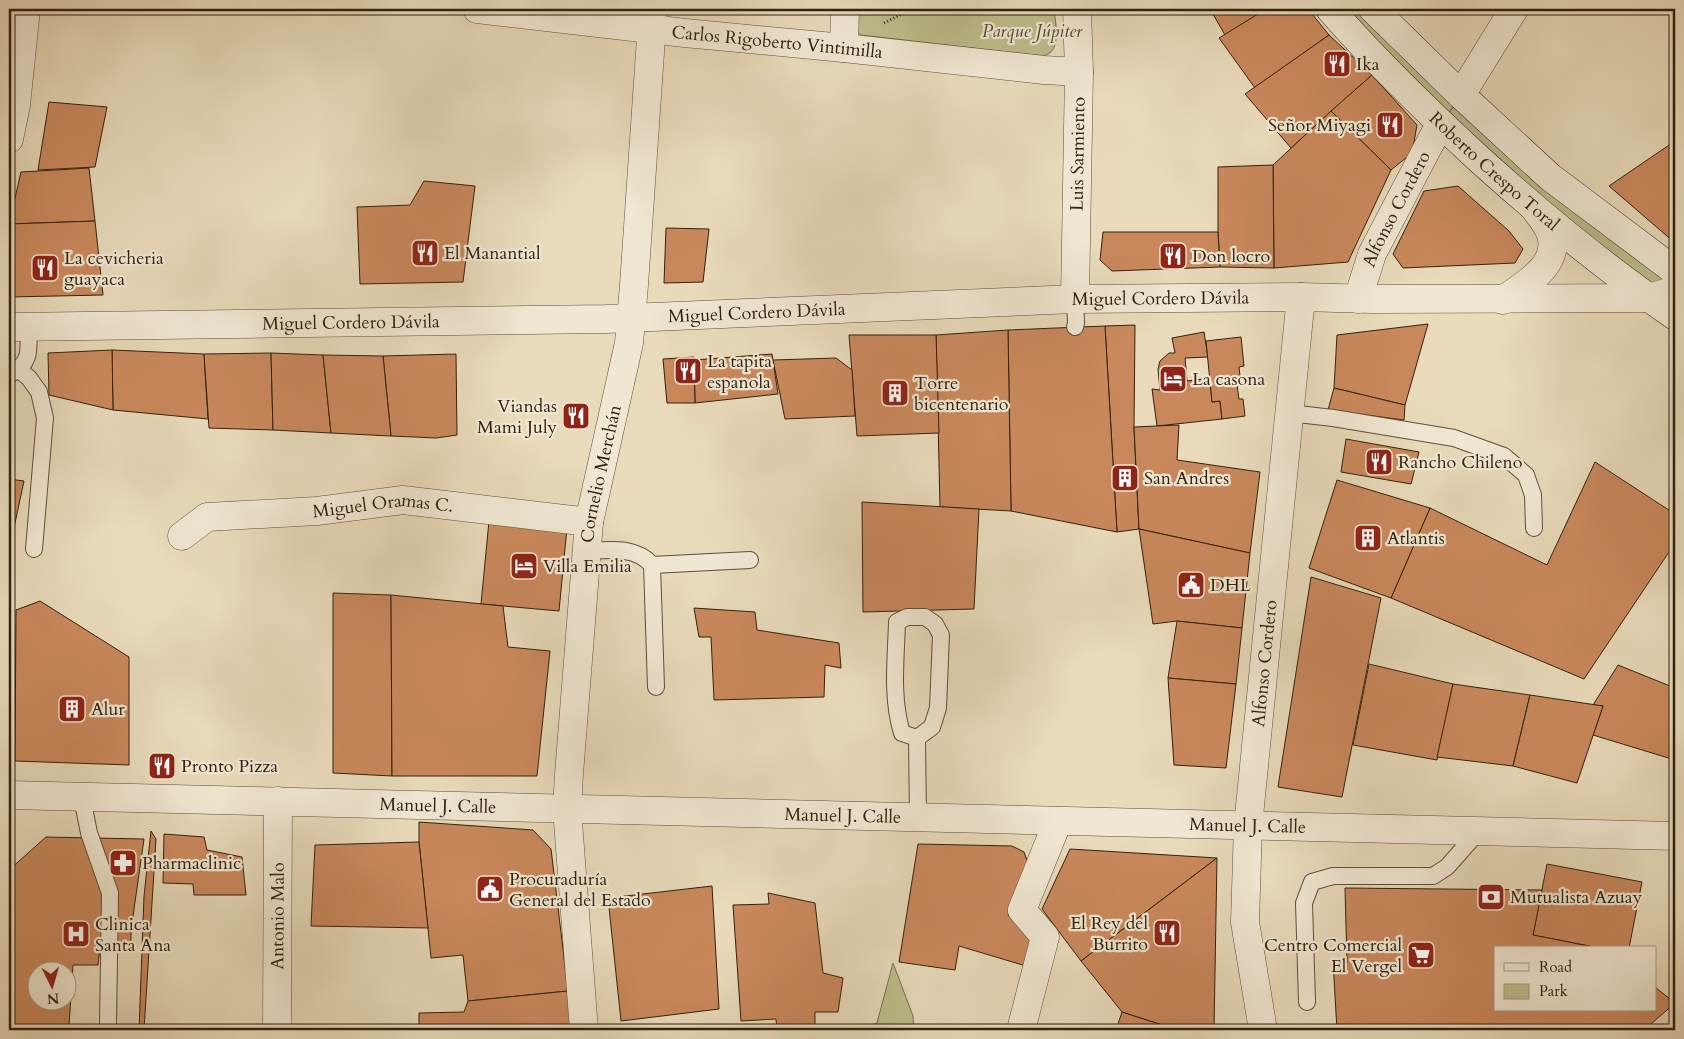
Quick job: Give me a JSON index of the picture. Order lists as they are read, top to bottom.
{
  "streets": {
    "street": [
      "Carlos Rigoberto Vintimilla",
      "Luis Sarmiento",
      "Roberto Crespo Toral",
      "Alfonso Cordero",
      "Miguel Cordero Dávila",
      "Cornelio Merchán",
      "Miguel Oramas C.",
      "Manuel J. Calle",
      "Antonio Malo"
    ]
  },
  "crossings": [
    ["Carlos Rigoberto Vintimilla", "Luis Sarmiento"],
    ["Carlos Rigoberto Vintimilla", "Cornelio Merchán"],
    ["Luis Sarmiento", "Miguel Cordero Dávila"],
    ["Roberto Crespo Toral", "Alfonso Cordero"],
    ["Roberto Crespo Toral", "Miguel Cordero Dávila"],
    ["Alfonso Cordero", "Miguel Cordero Dávila"],
    ["Alfonso Cordero", "Manuel J. Calle"],
    ["Miguel Cordero Dávila", "Cornelio Merchán"],
    ["Cornelio Merchán", "Miguel Oramas C."],
    ["Cornelio Merchán", "Manuel J. Calle"],
    ["Manuel J. Calle", "Antonio Malo"]
  ],
  "parks": ["Parque Júpiter"],
  "places": {
    "restaurant": [
      "Ika",
      "Señor Miyagi",
      "El Manantial",
      "Don locro",
      "La cevicheria guayaca",
      "La tapita espanola",
      "Viandas Mami July",
      "Rancho Chileno",
      "Pronto Pizza",
      "El Rey del Burrito"
    ],
    "hotel": ["La casona", "Villa Emilia"],
    "building": [
      "Torre bicentenario",
      "San Andres",
      "Atlantis",
      "Alur"
    ],
    "public building": ["DHL", "Procuraduría General del Estado"],
    "pharmacy": ["Pharmaclinic"],
    "bank": ["Mutualista Azuay"],
    "hospital": ["Clinica Santa Ana"],
    "supermarket": ["Centro Comercial El Vergel"]
  },
  "legend": ["Road", "Park"],
  "north": "bottom"
}
